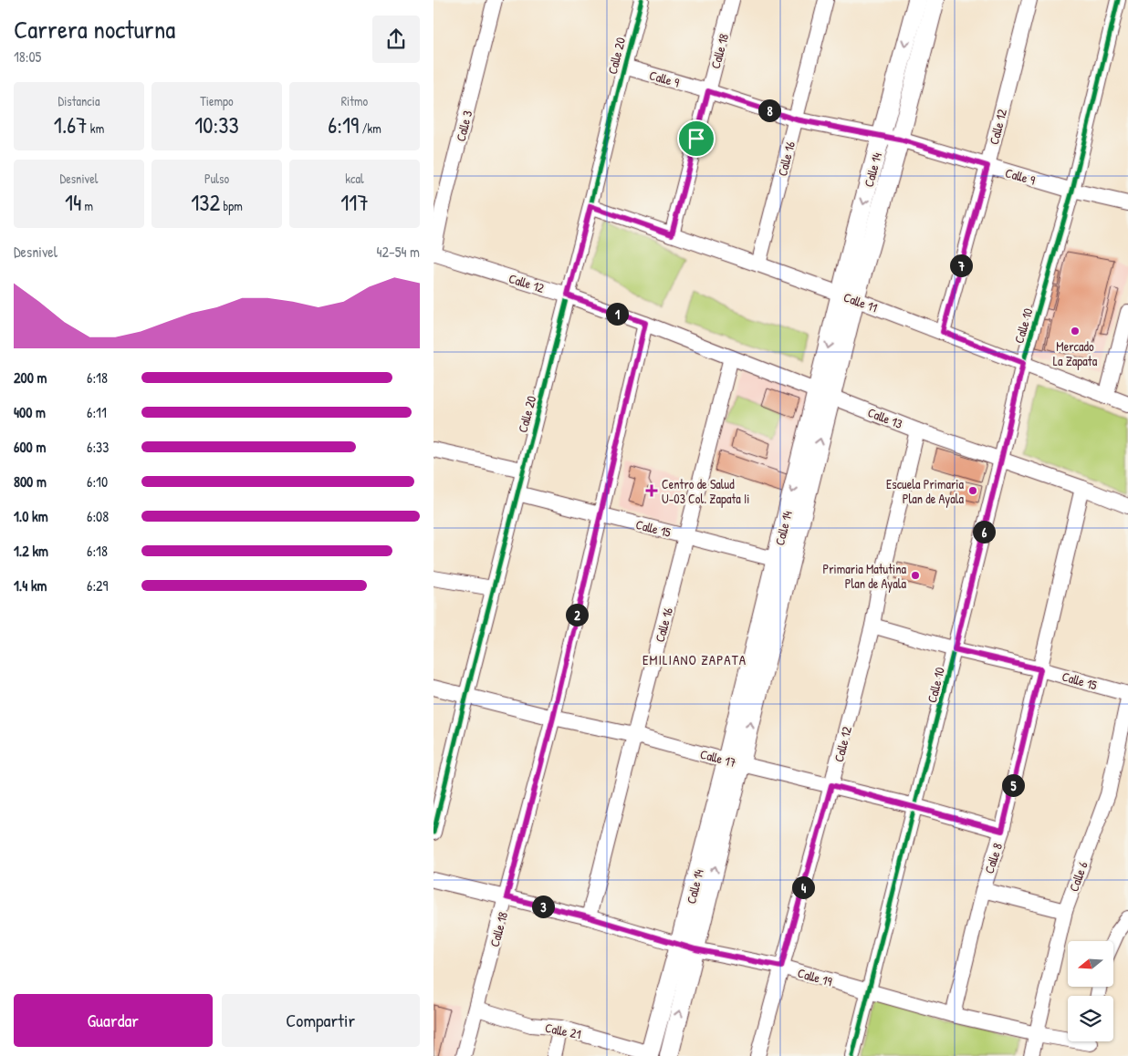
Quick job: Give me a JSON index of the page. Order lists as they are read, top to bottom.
{
  "streets": {
    "main road": ["Calle 14"],
    "street": [
      "Calle 18",
      "Calle 20",
      "Calle 9",
      "Calle 3",
      "Calle 12",
      "Calle 16",
      "Calle 11",
      "Calle 10",
      "Calle 13",
      "Calle 15",
      "Calle 17",
      "Calle 8",
      "Calle 6",
      "Calle 19",
      "Calle 21"
    ]
  },
  "crossings": [
    ["Calle 18", "Calle 9"],
    ["Calle 18", "Calle 12"],
    ["Calle 18", "Calle 11"],
    ["Calle 18", "Calle 13"],
    ["Calle 18", "Calle 15"],
    ["Calle 18", "Calle 17"],
    ["Calle 18", "Calle 19"],
    ["Calle 18", "Calle 21"],
    ["Calle 20", "Calle 9"],
    ["Calle 20", "Calle 12"],
    ["Calle 20", "Calle 11"],
    ["Calle 20", "Calle 15"],
    ["Calle 20", "Calle 17"],
    ["Calle 9", "Calle 12"],
    ["Calle 9", "Calle 16"],
    ["Calle 9", "Calle 14"],
    ["Calle 9", "Calle 10"],
    ["Calle 3", "Calle 12"],
    ["Calle 12", "Calle 11"],
    ["Calle 12", "Calle 13"],
    ["Calle 12", "Calle 15"],
    ["Calle 12", "Calle 17"],
    ["Calle 12", "Calle 19"],
    ["Calle 16", "Calle 11"],
    ["Calle 16", "Calle 13"],
    ["Calle 16", "Calle 15"],
    ["Calle 16", "Calle 17"],
    ["Calle 16", "Calle 19"],
    ["Calle 14", "Calle 11"],
    ["Calle 14", "Calle 13"],
    ["Calle 14", "Calle 15"],
    ["Calle 14", "Calle 17"],
    ["Calle 14", "Calle 19"],
    ["Calle 14", "Calle 21"],
    ["Calle 11", "Calle 10"],
    ["Calle 10", "Calle 13"],
    ["Calle 10", "Calle 15"],
    ["Calle 10", "Calle 17"],
    ["Calle 10", "Calle 19"],
    ["Calle 13", "Calle 8"],
    ["Calle 15", "Calle 8"],
    ["Calle 17", "Calle 8"],
    ["Calle 8", "Calle 19"],
    ["Calle 6", "Calle 19"]
  ],
  "districts": ["EMILIANO ZAPATA"],
  "places": {
    "other": ["Mercado La Zapata", "Escuela Primaria Plan de Ayala", "Primaria Matutina Plan de Ayala"],
    "health": ["Centro de Salud U-03 Col. Zapata Ii"]
  },
  "north": "left",
  "page": {
    "heading": ["Carrera nocturna", "18:05"],
    "stats": [
      ["Distancia", "1.67 km"],
      ["Tiempo", "10:33"],
      ["Ritmo", "6:19 /km"],
      ["Desnivel", "14 m"],
      ["Pulso", "132 bpm"],
      ["kcal", "117"]
    ],
    "pins": [
      "8",
      "7",
      "1",
      "6",
      "2",
      "5",
      "4",
      "3"
    ],
    "chart": ["Desnivel", "42–54 m"],
    "list": [
      {
        "name": "200 m",
        "note": "6:18"
      },
      {
        "name": "400 m",
        "note": "6:11"
      },
      {
        "name": "600 m",
        "note": "6:33"
      },
      {
        "name": "800 m",
        "note": "6:10"
      },
      {
        "name": "1.0 km",
        "note": "6:08"
      },
      {
        "name": "1.2 km",
        "note": "6:18"
      },
      {
        "name": "1.4 km",
        "note": "6:29"
      }
    ],
    "buttons": ["Guardar", "Compartir"]
  }
}
